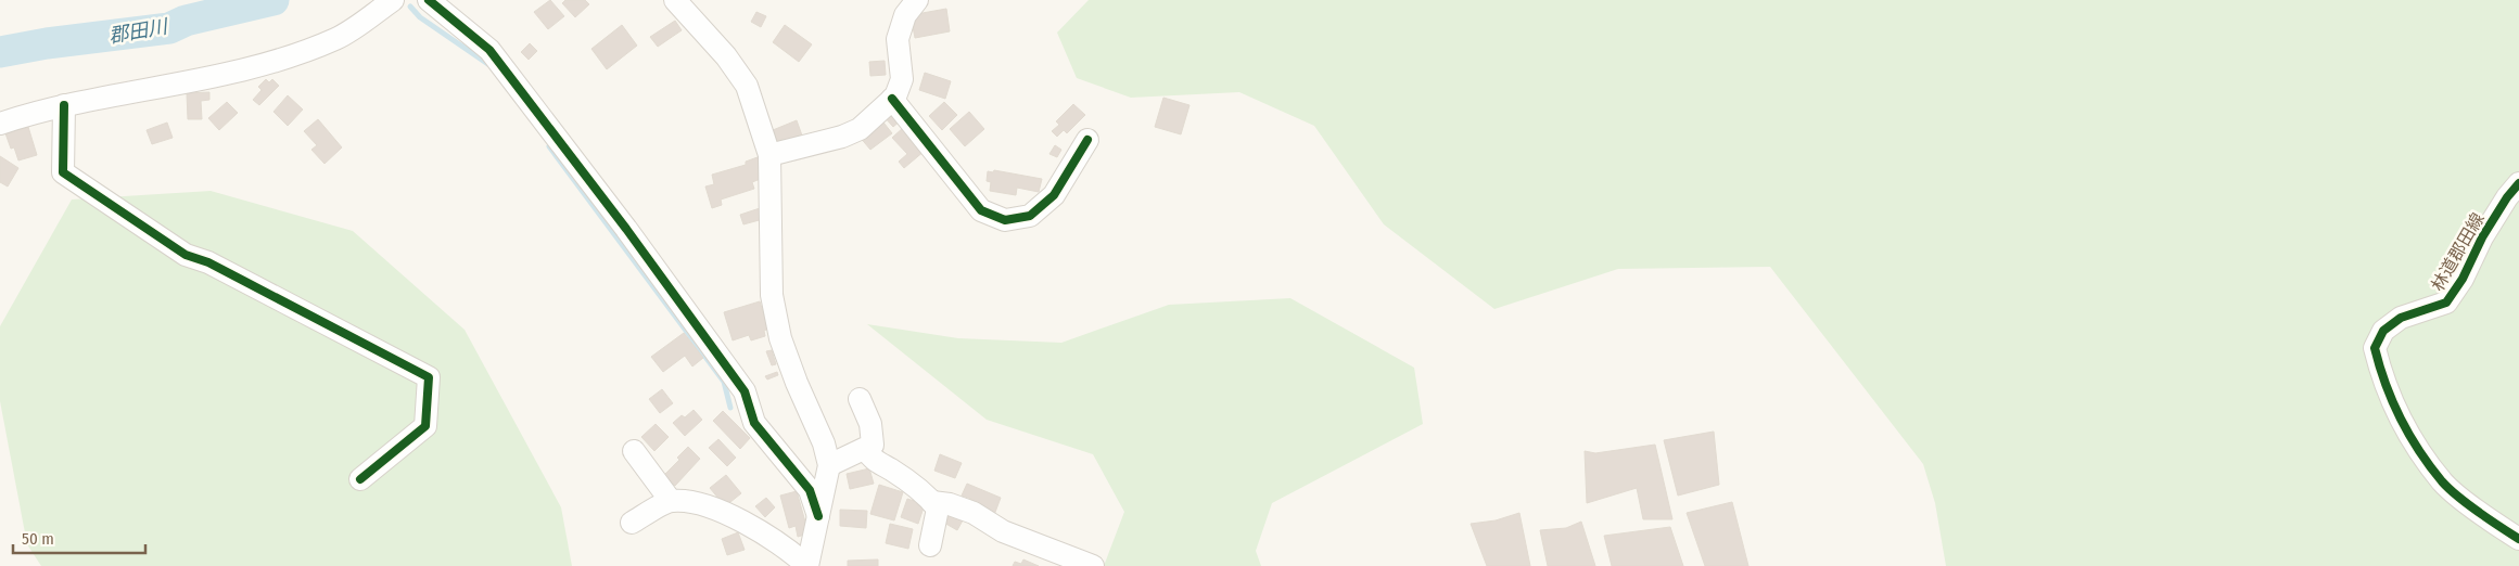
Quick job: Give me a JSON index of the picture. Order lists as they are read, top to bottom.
{
  "streets": {
    "street": ["林道郡田線"]
  },
  "water": ["郡田川"],
  "scale_bar": "50 m"
}
